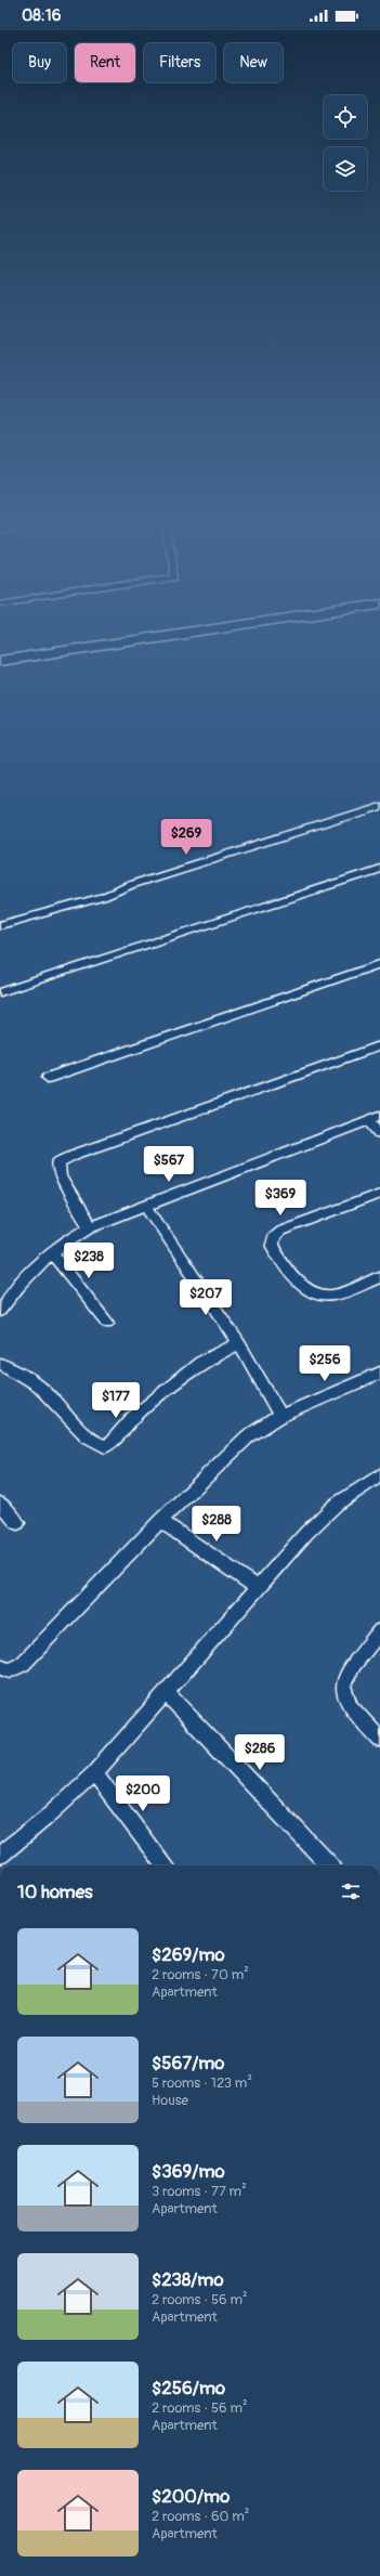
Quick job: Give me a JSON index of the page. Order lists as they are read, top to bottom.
{
  "page": {
    "status": "08:16",
    "chip": [
      "Buy",
      "Rent",
      "Filters",
      "New"
    ],
    "price": [
      "$269",
      "$567",
      "$369",
      "$238",
      "$207",
      "$256",
      "$177",
      "$288",
      "$286",
      "$200"
    ],
    "heading": "10 homes",
    "list": [
      {
        "name": "$269/mo",
        "note": "2 rooms · 70 m² · Apartment"
      },
      {
        "name": "$567/mo",
        "note": "5 rooms · 123 m² · House"
      },
      {
        "name": "$369/mo",
        "note": "3 rooms · 77 m² · Apartment"
      },
      {
        "name": "$238/mo",
        "note": "2 rooms · 56 m² · Apartment"
      },
      {
        "name": "$256/mo",
        "note": "2 rooms · 56 m² · Apartment"
      },
      {
        "name": "$200/mo",
        "note": "2 rooms · 60 m² · Apartment"
      }
    ]
  }
}
